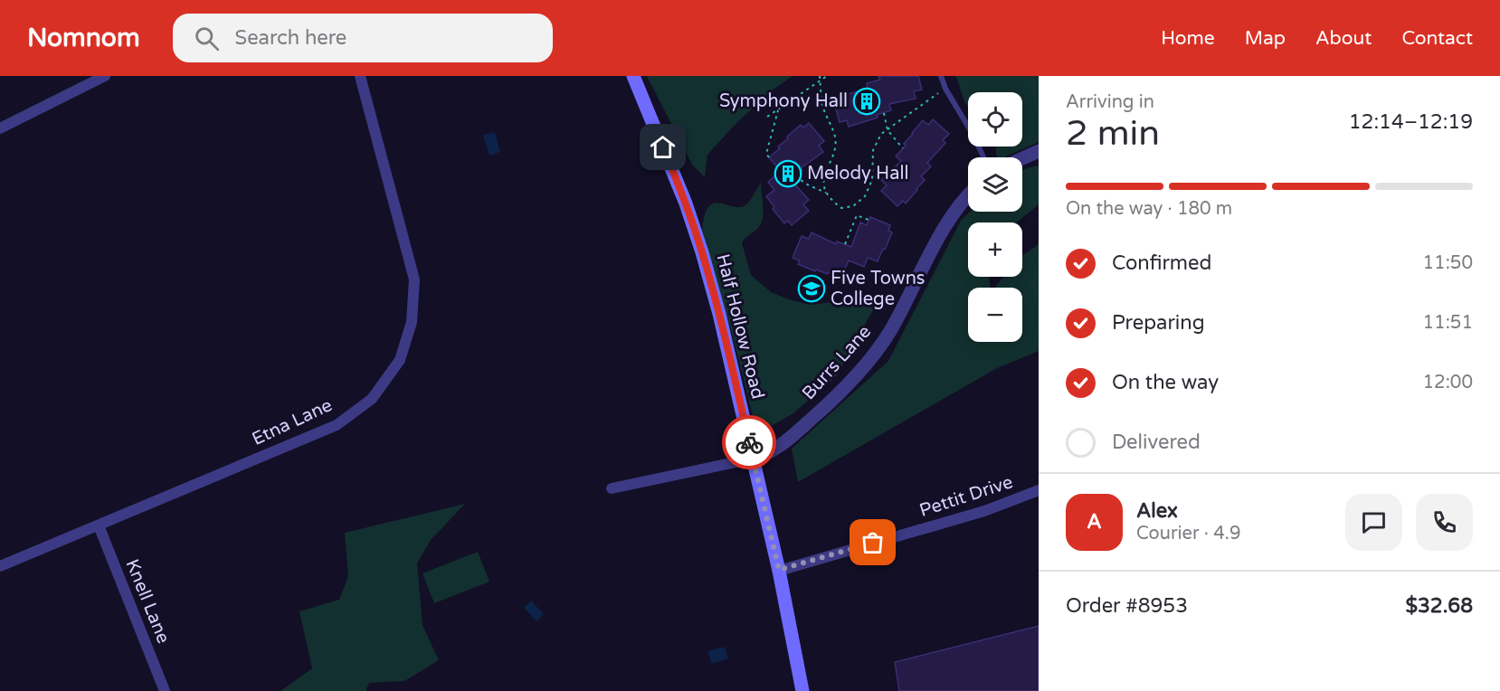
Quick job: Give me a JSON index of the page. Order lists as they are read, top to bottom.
{
  "streets": {
    "main road": ["Half Hollow Road"],
    "street": [
      "Burrs Lane",
      "Etna Lane",
      "Pettit Drive",
      "Knell Lane"
    ]
  },
  "crossings": [
    ["Half Hollow Road", "Burrs Lane"],
    ["Half Hollow Road", "Pettit Drive"],
    ["Etna Lane", "Knell Lane"]
  ],
  "places": {
    "building": ["Symphony Hall", "Melody Hall"],
    "school or university": ["Five Towns College"]
  },
  "page": {
    "header": "Nomnom",
    "search": "Search here",
    "nav": [
      "Home",
      "Map",
      "About",
      "Contact"
    ],
    "heading": ["2 min", "Arriving in", "12:14–12:19"],
    "panel": [
      "Alex",
      "Courier · 4.9",
      "Order #8953",
      "$32.68"
    ],
    "map_buttons": ["+", "−"],
    "bar": "On the way · 180 m",
    "list": [
      ["Confirmed", "11:50"],
      ["Preparing", "11:51"],
      ["On the way", "12:00"],
      "Delivered"
    ],
    "round": "A"
  }
}
